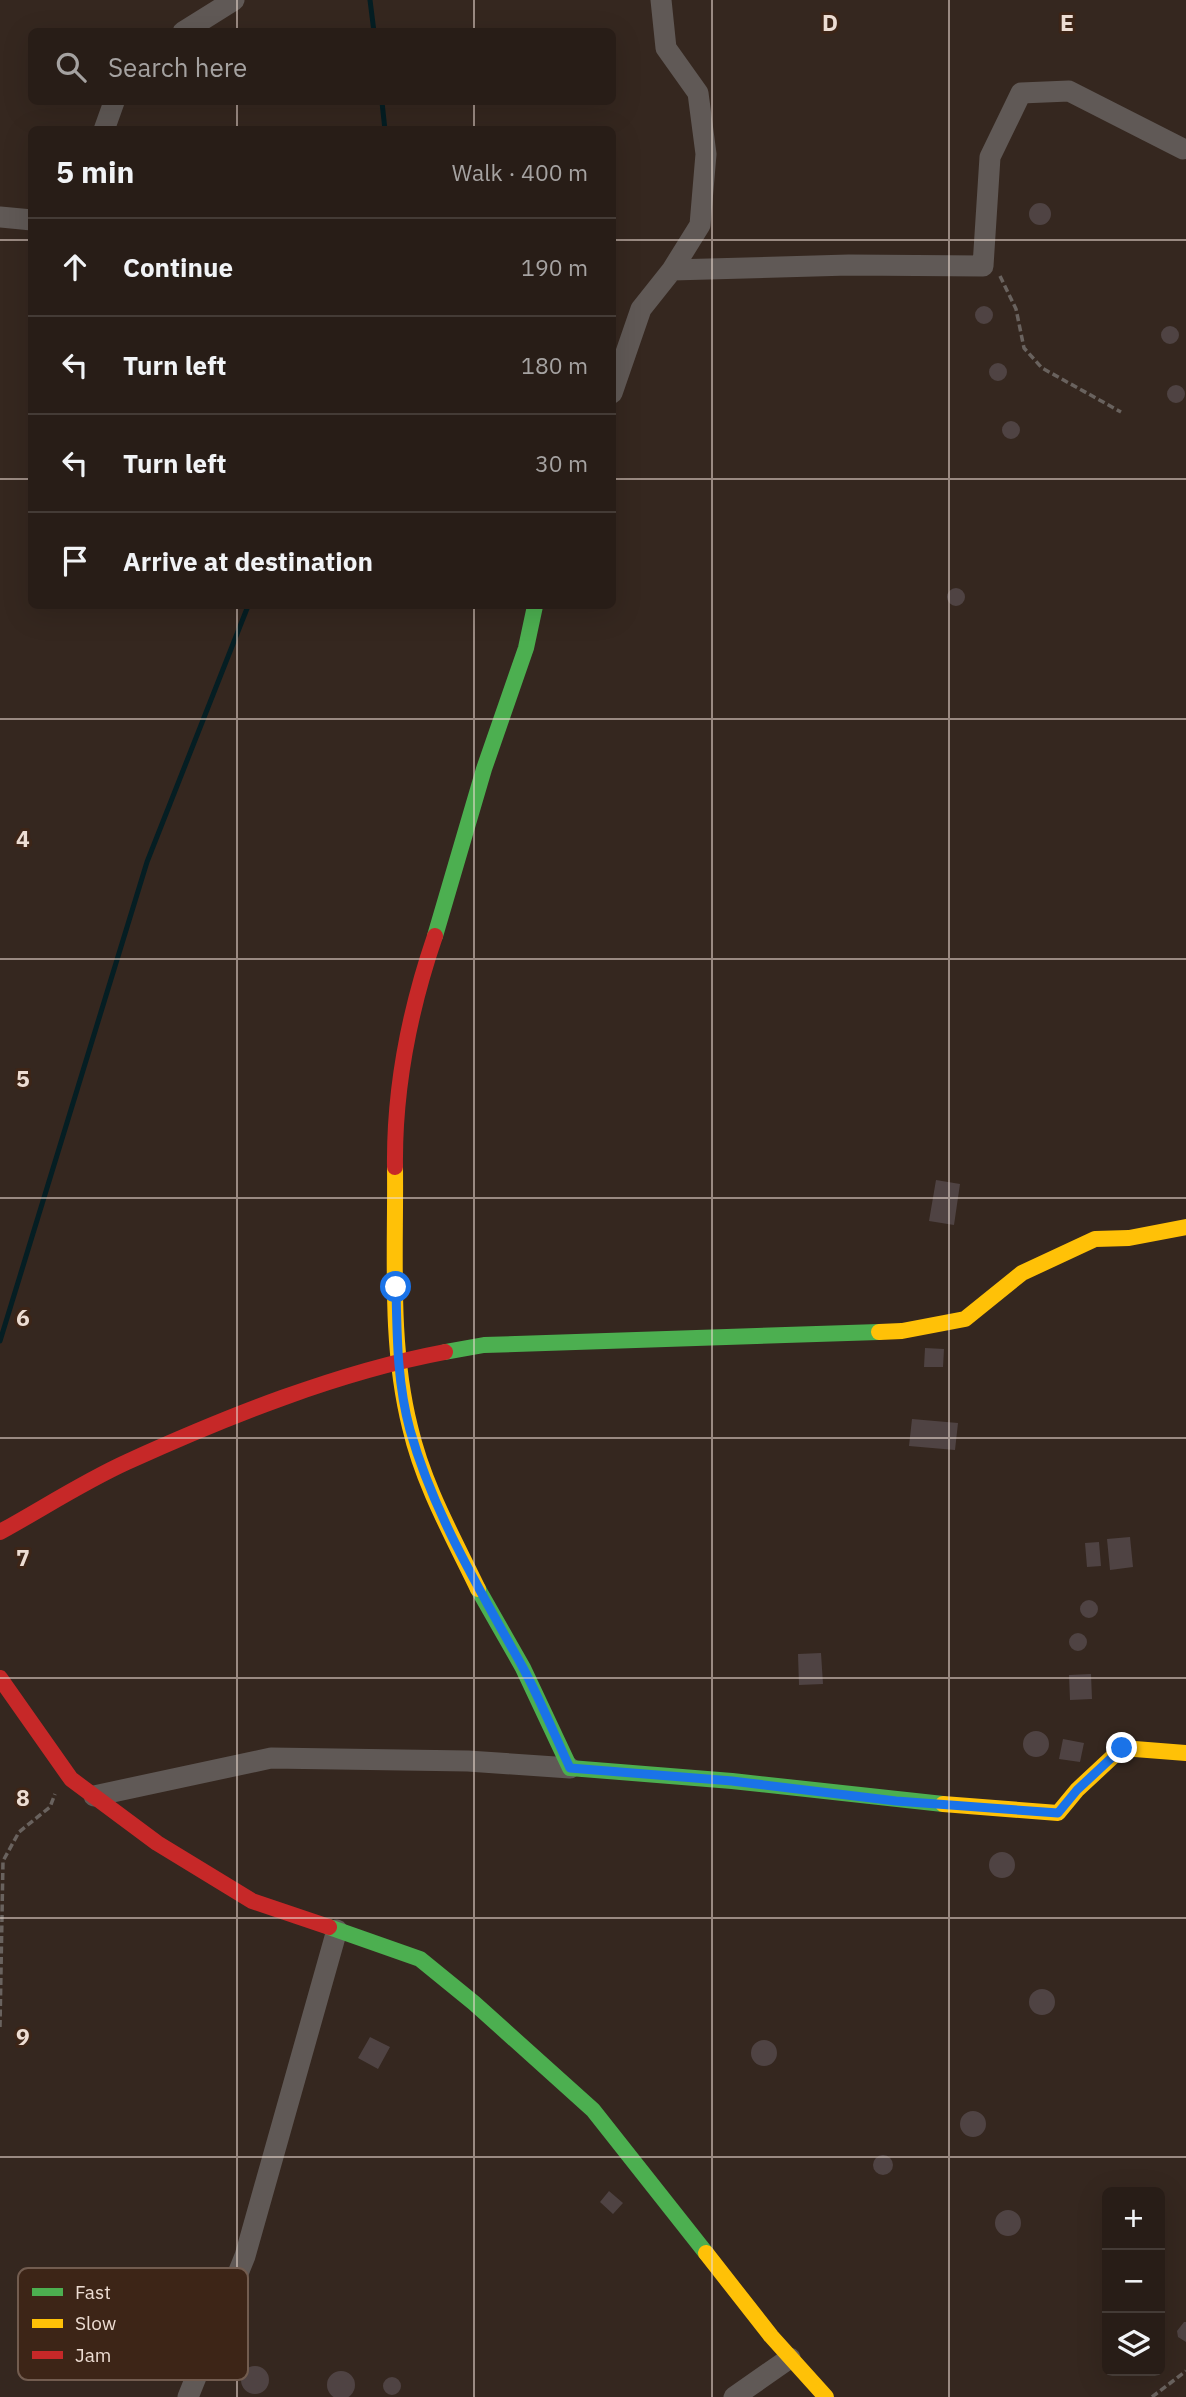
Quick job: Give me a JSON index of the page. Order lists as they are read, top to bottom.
{
  "legend": ["Fast", "Slow", "Jam"],
  "page": {
    "search": "Search here",
    "heading": ["5 min", "Walk · 400 m"],
    "list": [
      ["Continue", "190 m"],
      ["Turn left", "180 m"],
      ["Turn left", "30 m"],
      "Arrive at destination"
    ],
    "map_buttons": ["+", "−"]
  },
  "grid": {
    "columns": ["D", "E"],
    "rows": [
      "4",
      "5",
      "6",
      "7",
      "8",
      "9"
    ]
  }
}
